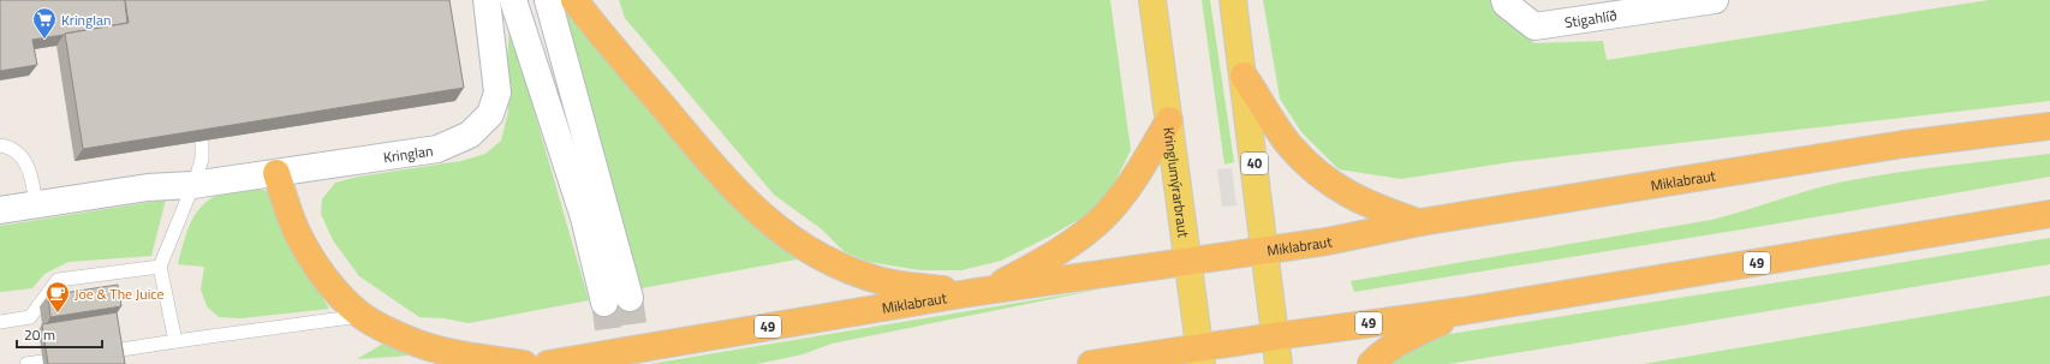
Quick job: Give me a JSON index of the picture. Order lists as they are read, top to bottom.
{
  "streets": {
    "highway": ["Miklabraut", "49"],
    "main road": ["40", "Kringlumýrarbraut"],
    "street": ["Stigahlíð", "Kringlan"]
  },
  "crossings": [
    ["40", "Miklabraut"],
    ["40", "49"],
    ["Miklabraut", "Kringlumýrarbraut"],
    ["Kringlumýrarbraut", "49"]
  ],
  "places": {
    "supermarket": ["Kringlan"],
    "cafe": ["Joe & The Juice"]
  },
  "scale_bar": "20 m"
}
